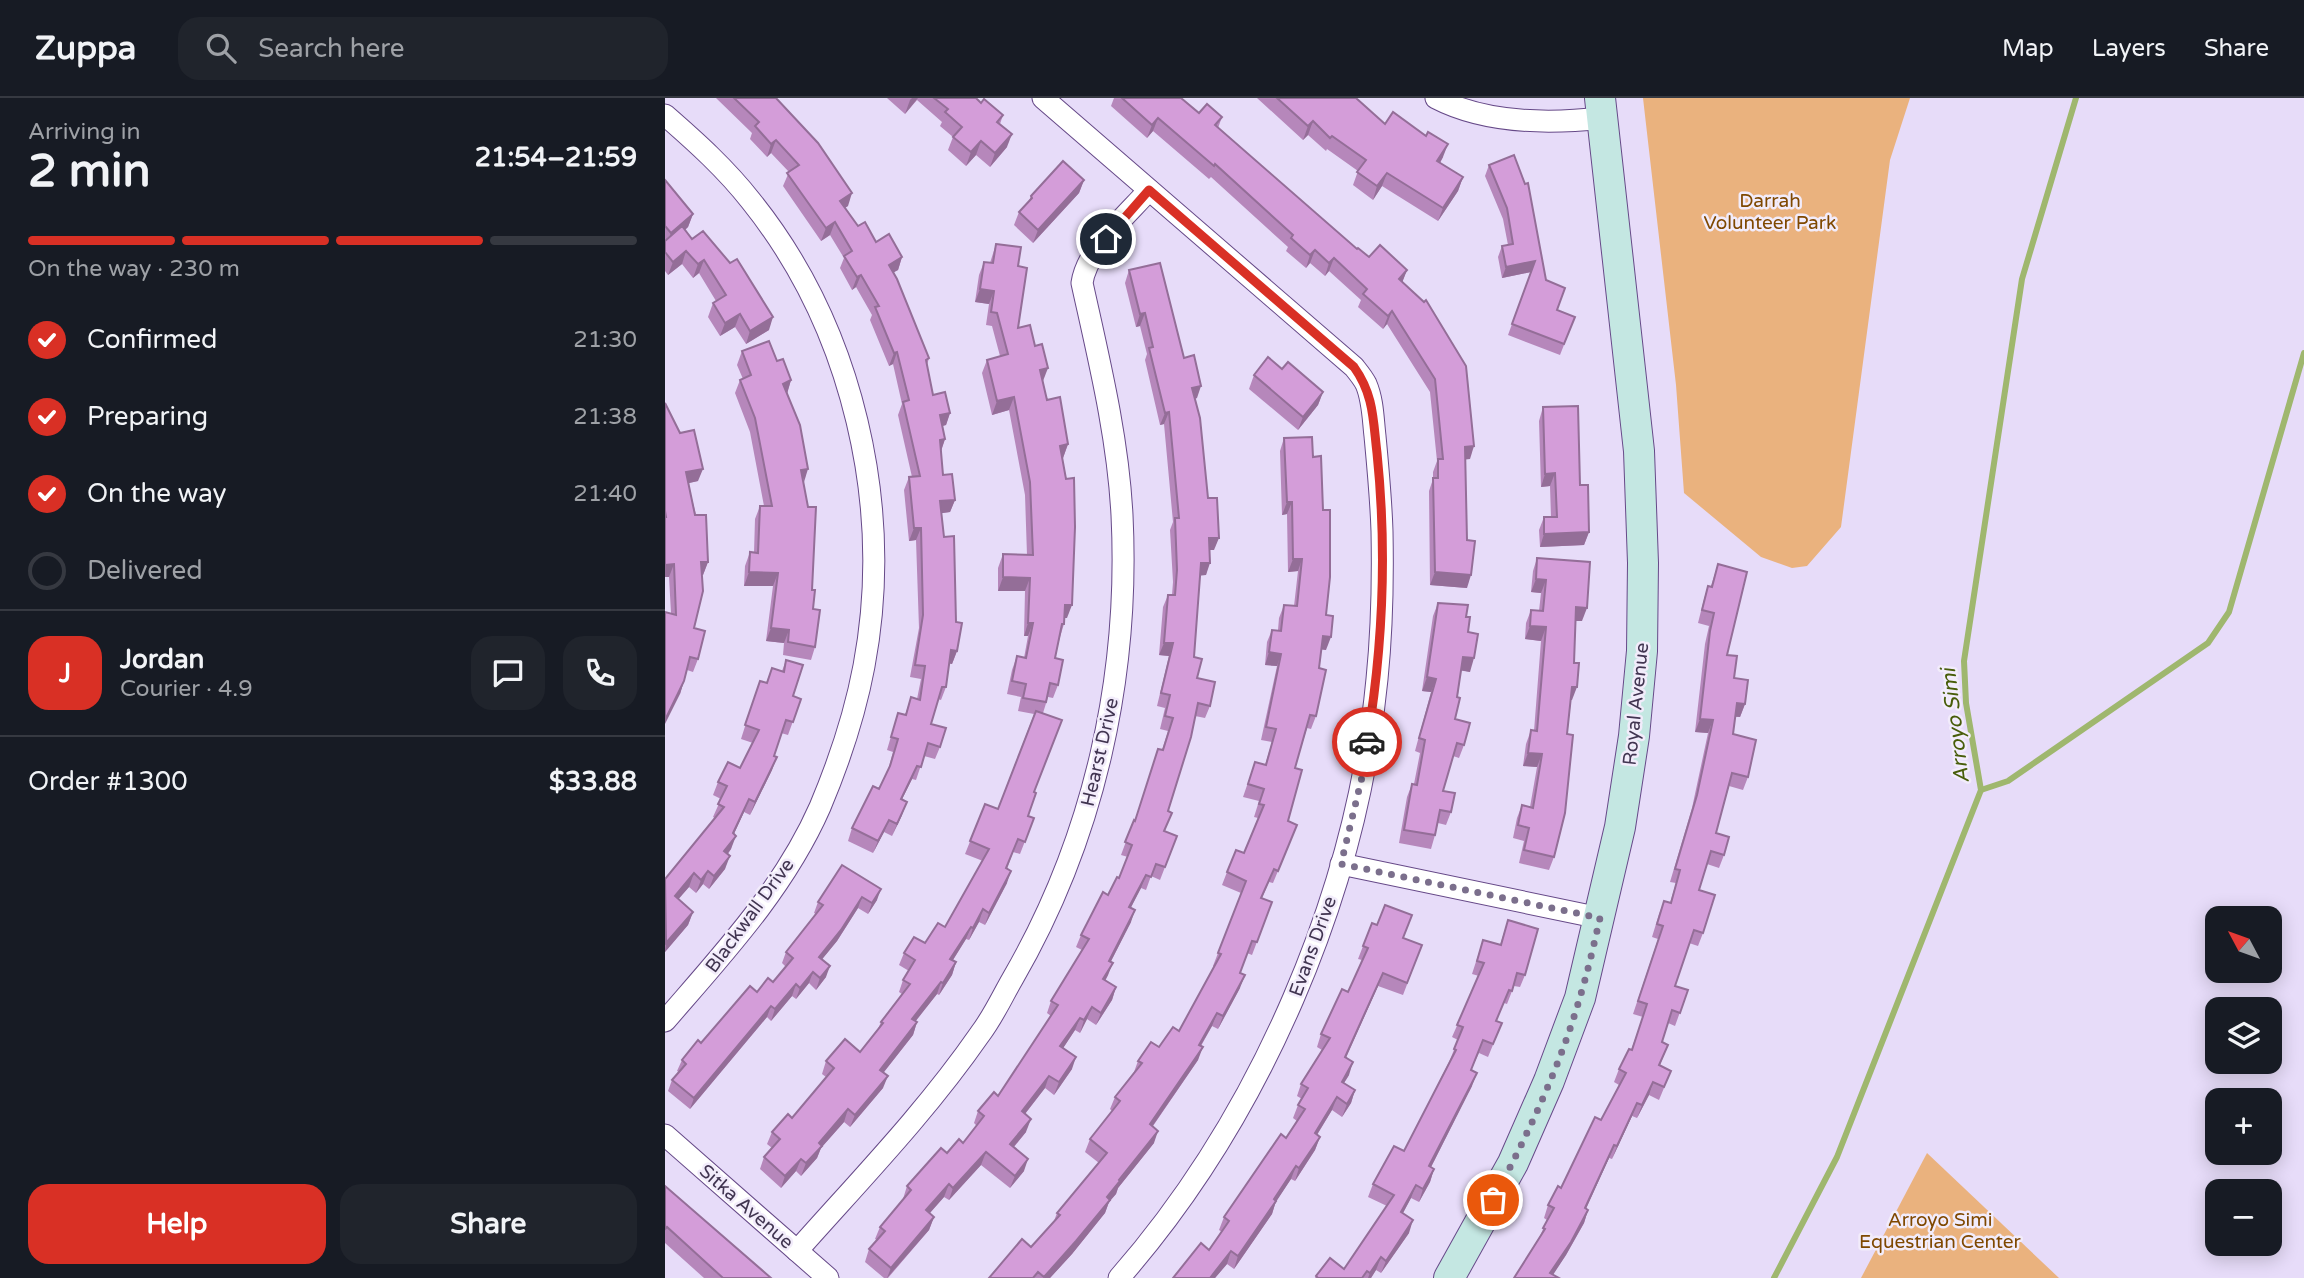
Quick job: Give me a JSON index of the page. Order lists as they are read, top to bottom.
{
  "streets": {
    "main road": ["Royal Avenue"],
    "street": [
      "Hearst Drive",
      "Blackwall Drive",
      "Evans Drive",
      "Sitka Avenue"
    ]
  },
  "crossings": [
    ["Hearst Drive", "Evans Drive"],
    ["Hearst Drive", "Sitka Avenue"]
  ],
  "water": ["Arroyo Simi"],
  "parks": ["Darrah Volunteer Park", "Arroyo Simi Equestrian Center"],
  "north": "top left",
  "page": {
    "header": "Zuppa",
    "search": "Search here",
    "nav": ["Map", "Layers", "Share"],
    "heading": ["2 min", "Arriving in", "21:54–21:59"],
    "panel": [
      "Jordan",
      "Courier · 4.9",
      "Order #1300",
      "$33.88"
    ],
    "bar": "On the way · 230 m",
    "list": [
      ["Confirmed", "21:30"],
      ["Preparing", "21:38"],
      ["On the way", "21:40"],
      "Delivered"
    ],
    "round": "J",
    "map_buttons": ["+", "−"],
    "buttons": ["Help", "Share"]
  }
}
